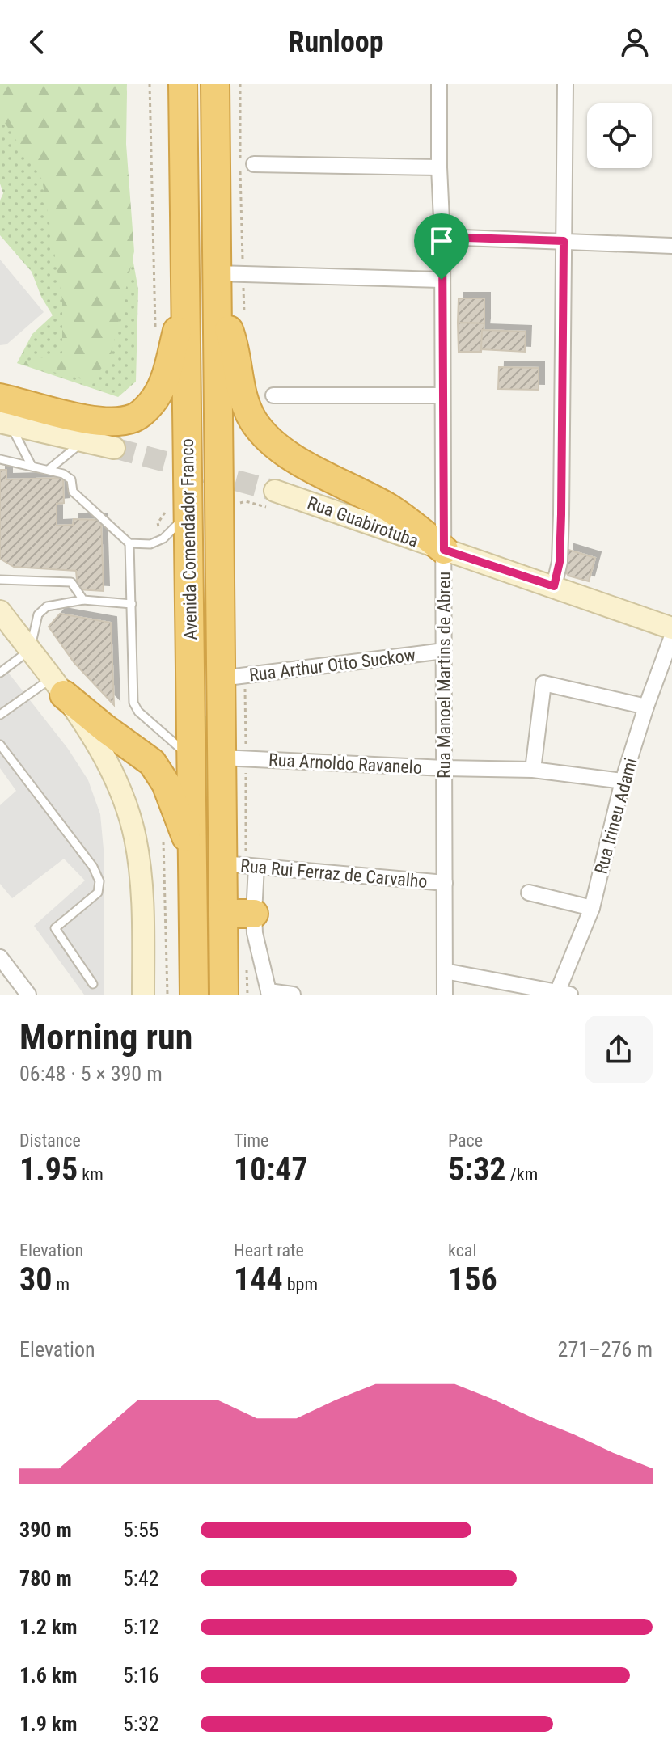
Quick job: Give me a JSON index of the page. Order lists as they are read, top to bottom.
{
  "streets": {
    "highway": ["Avenida Comendador Franco"],
    "main road": ["Rua Guabirotuba"],
    "street": [
      "Rua Arthur Otto Suckow",
      "Rua Manoel Martins de Abreu",
      "Rua Arnoldo Ravanelo",
      "Rua Irineu Adami",
      "Rua Rui Ferraz de Carvalho"
    ]
  },
  "crossings": [
    ["Rua Guabirotuba", "Rua Manoel Martins de Abreu"],
    ["Avenida Comendador Franco", "Rua Arthur Otto Suckow"],
    ["Avenida Comendador Franco", "Rua Arnoldo Ravanelo"],
    ["Avenida Comendador Franco", "Rua Rui Ferraz de Carvalho"],
    ["Rua Arthur Otto Suckow", "Rua Manoel Martins de Abreu"],
    ["Rua Manoel Martins de Abreu", "Rua Arnoldo Ravanelo"],
    ["Rua Manoel Martins de Abreu", "Rua Rui Ferraz de Carvalho"],
    ["Rua Arnoldo Ravanelo", "Rua Irineu Adami"]
  ],
  "page": {
    "header": "Runloop",
    "heading": ["Morning run", "06:48 · 5 × 390 m"],
    "stats": [
      ["Distance", "1.95 km"],
      ["Time", "10:47"],
      ["Pace", "5:32 /km"],
      ["Elevation", "30 m"],
      ["Heart rate", "144 bpm"],
      ["kcal", "156"]
    ],
    "chart": ["Elevation", "271–276 m"],
    "list": [
      {
        "name": "390 m",
        "note": "5:55"
      },
      {
        "name": "780 m",
        "note": "5:42"
      },
      {
        "name": "1.2 km",
        "note": "5:12"
      },
      {
        "name": "1.6 km",
        "note": "5:16"
      },
      {
        "name": "1.9 km",
        "note": "5:32"
      }
    ]
  }
}
